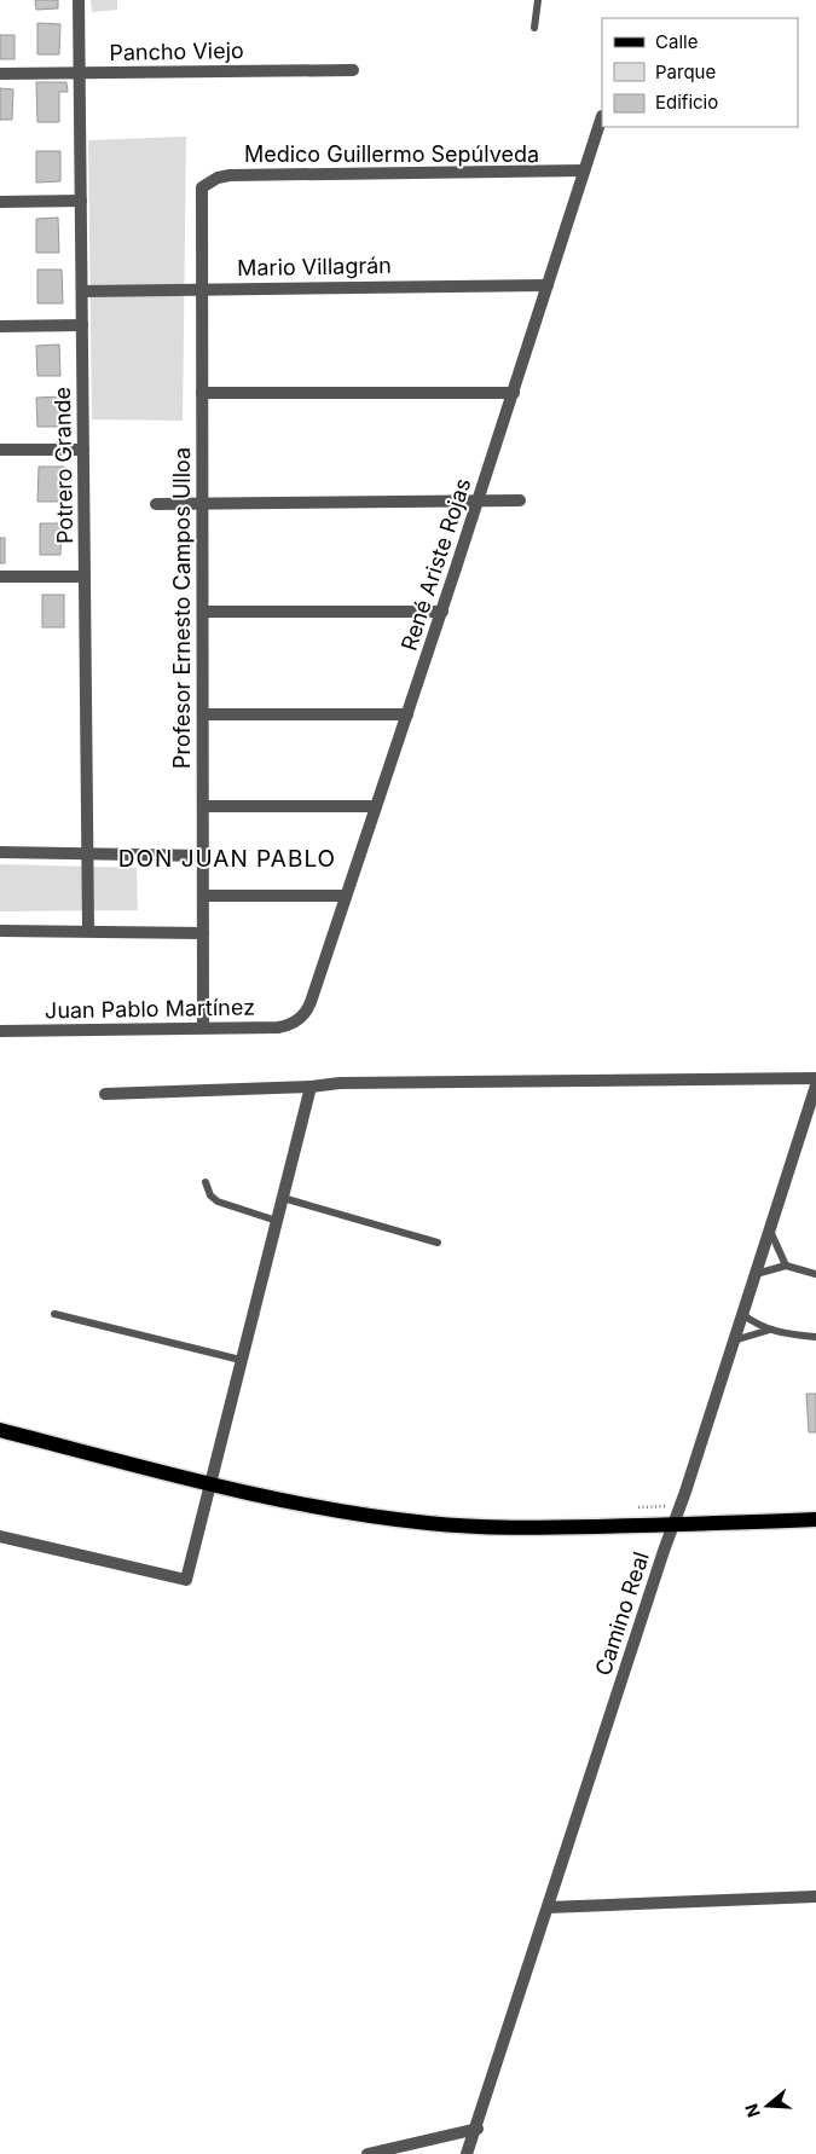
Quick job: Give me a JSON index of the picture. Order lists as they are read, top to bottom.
{
  "streets": {
    "street": [
      "Pancho Viejo",
      "Medico Guillermo Sepúlveda",
      "Mario Villagrán",
      "Potrero Grande",
      "René Ariste Rojas",
      "Profesor Ernesto Campos Ulloa",
      "Juan Pablo Martínez",
      "Camino Real"
    ]
  },
  "crossings": [
    ["Pancho Viejo", "Potrero Grande"],
    ["Medico Guillermo Sepúlveda", "René Ariste Rojas"],
    ["Medico Guillermo Sepúlveda", "Profesor Ernesto Campos Ulloa"],
    ["Mario Villagrán", "Potrero Grande"],
    ["Mario Villagrán", "René Ariste Rojas"],
    ["Mario Villagrán", "Profesor Ernesto Campos Ulloa"],
    ["René Ariste Rojas", "Juan Pablo Martínez"],
    ["Profesor Ernesto Campos Ulloa", "Juan Pablo Martínez"]
  ],
  "districts": ["DON JUAN PABLO"],
  "legend": ["Calle", "Parque", "Edificio"],
  "north": "left"
}
